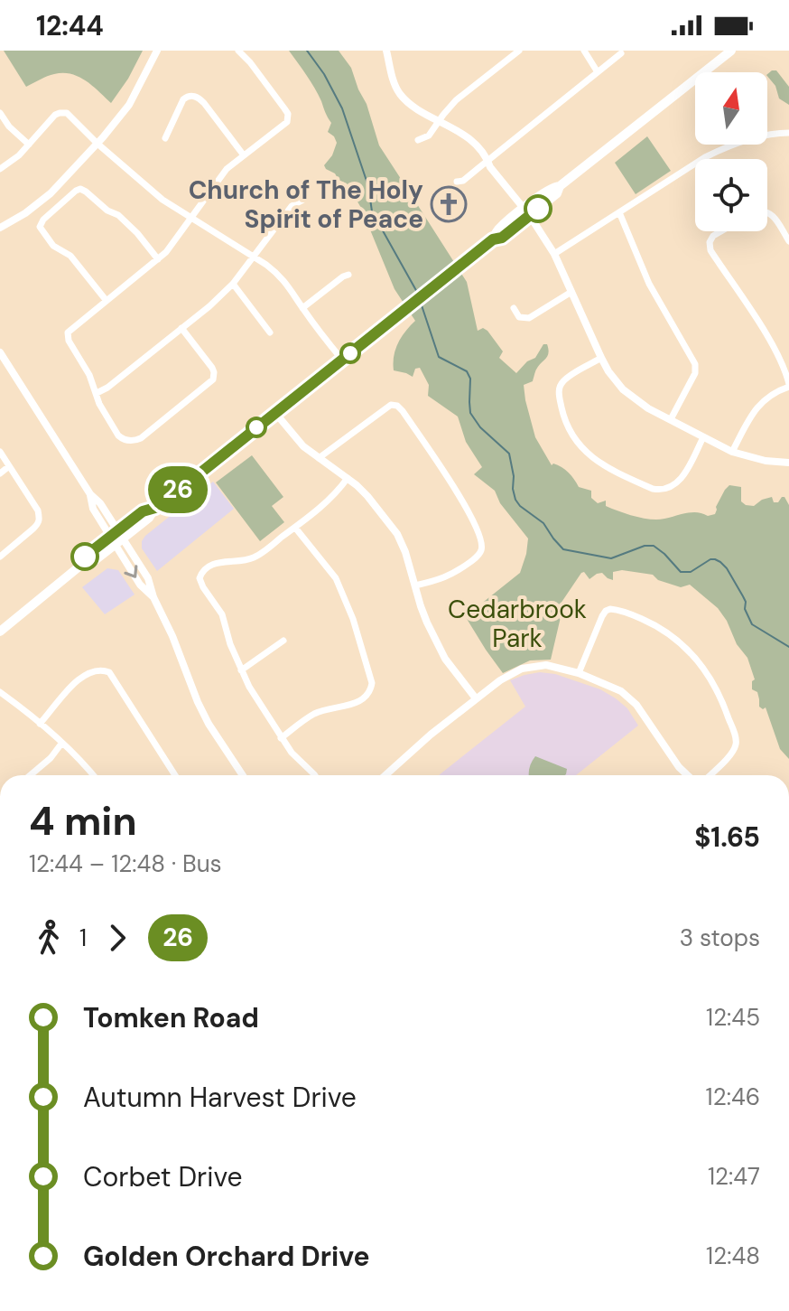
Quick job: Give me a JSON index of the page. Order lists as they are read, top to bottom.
{
  "parks": ["Cedarbrook Park"],
  "places": {
    "church": ["Church of The Holy Spirit of Peace"]
  },
  "lines": ["bus line 26"],
  "north": "top",
  "page": {
    "status": "12:44",
    "on_map": "26",
    "heading": ["4 min", "12:44 – 12:48 · Bus", "$1.65"],
    "legs": ["1", "26", "3 stops"],
    "list": [
      {
        "name": "Tomken Road",
        "value": "12:45"
      },
      {
        "name": "Autumn Harvest Drive",
        "value": "12:46"
      },
      {
        "name": "Corbet Drive",
        "value": "12:47"
      },
      {
        "name": "Golden Orchard Drive",
        "value": "12:48"
      }
    ]
  }
}
